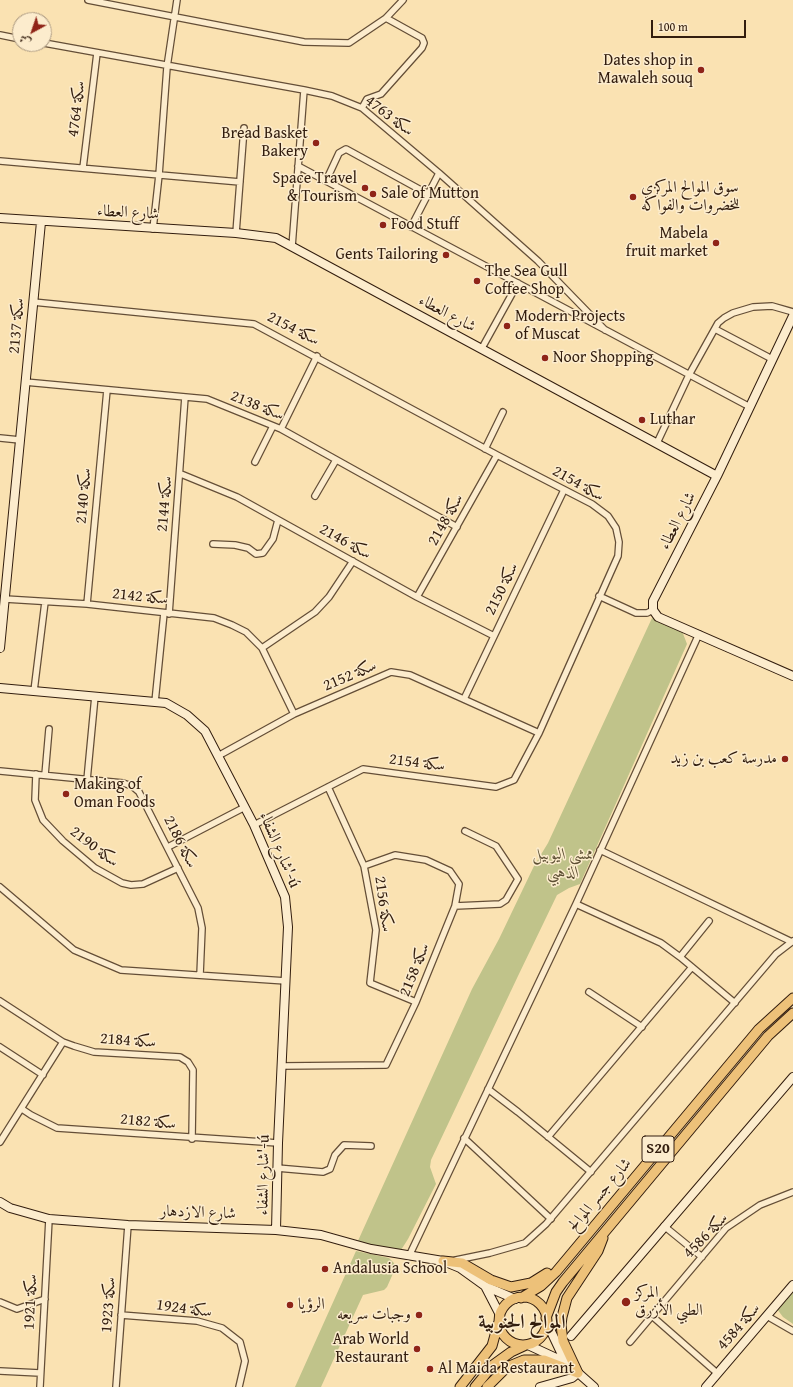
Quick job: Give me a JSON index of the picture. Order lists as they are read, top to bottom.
{
  "streets": {
    "main road": ["S20", "شارع جسر الموالح"],
    "street": [
      "سكة 4764",
      "سكة 4763",
      "شارع العطاء",
      "سكة 2137",
      "سكة 2154",
      "سكة 2138",
      "سكة 2140",
      "سكة 2144",
      "سكة 2148",
      "سكة 2146",
      "سكة 2150",
      "سكة 2142",
      "سكة 2152",
      "سكة 2186",
      "سكة 2190",
      "شارع الشفاء'-ú",
      "سكة 2156",
      "سكة 2158",
      "سكة 2184",
      "سكة 2182",
      "شارع الازدهار",
      "سكة 4586",
      "سكة 1921",
      "سكة 1923",
      "سكة 1924",
      "سكة 4584"
    ]
  },
  "crossings": [
    ["سكة 4764", "سكة 4763"],
    ["شارع العطاء", "سكة 2137"],
    ["سكة 2137", "سكة 2154"],
    ["سكة 2137", "سكة 2138"],
    ["سكة 2137", "سكة 2142"],
    ["سكة 2154", "سكة 2148"],
    ["سكة 2154", "سكة 2150"],
    ["سكة 2154", "سكة 2152"],
    ["سكة 2154", "شارع الشفاء'-ú"],
    ["سكة 2154", "سكة 2156"],
    ["سكة 2138", "سكة 2140"],
    ["سكة 2138", "سكة 2144"],
    ["سكة 2138", "سكة 2148"],
    ["سكة 2140", "سكة 2142"],
    ["سكة 2144", "سكة 2146"],
    ["سكة 2144", "سكة 2142"],
    ["سكة 2144", "شارع الشفاء'-ú"],
    ["سكة 2148", "سكة 2146"],
    ["سكة 2146", "سكة 2150"],
    ["سكة 2150", "سكة 2152"],
    ["سكة 2142", "سكة 2152"],
    ["سكة 2152", "شارع الشفاء'-ú"],
    ["سكة 2186", "سكة 2190"],
    ["شارع الشفاء'-ú", "سكة 2158"],
    ["شارع الشفاء'-ú", "سكة 2182"],
    ["شارع الشفاء'-ú", "شارع الازدهار"],
    ["سكة 2156", "سكة 2158"],
    ["سكة 2184", "سكة 2182"],
    ["S20", "شارع جسر الموالح"],
    ["S20", "شارع الازدهار"],
    ["شارع جسر الموالح", "شارع الازدهار"],
    ["شارع الازدهار", "سكة 1921"],
    ["شارع الازدهار", "سكة 1923"],
    ["سكة 1923", "سكة 1924"]
  ],
  "districts": ["الموالح الجنوبية"],
  "parks": ["ممشى اليوبيل الذهبي"],
  "places": [
    "Dates shop in Mawaleh souq",
    "Bread Basket Bakery",
    "Space Travel & Tourism",
    "Sale of Mutton",
    "سوق الموالح المركزي للخضروات والفواكه",
    "Food Stuff",
    "Mabela fruit market",
    "Gents Tailoring",
    "The Sea Gull Coffee Shop",
    "Modern Projects of Muscat",
    "Noor Shopping",
    "Luthar",
    "مدرسة كعب بن زيد",
    "Making of Oman Foods",
    "Andalusia School",
    "المركز الطبي الأزرق",
    "الرؤيا",
    "وجبات سريعه",
    "Arab World Restaurant",
    "Al Maida Restaurant"
  ],
  "scale_bar": "100 m",
  "north": "bottom left"
}
